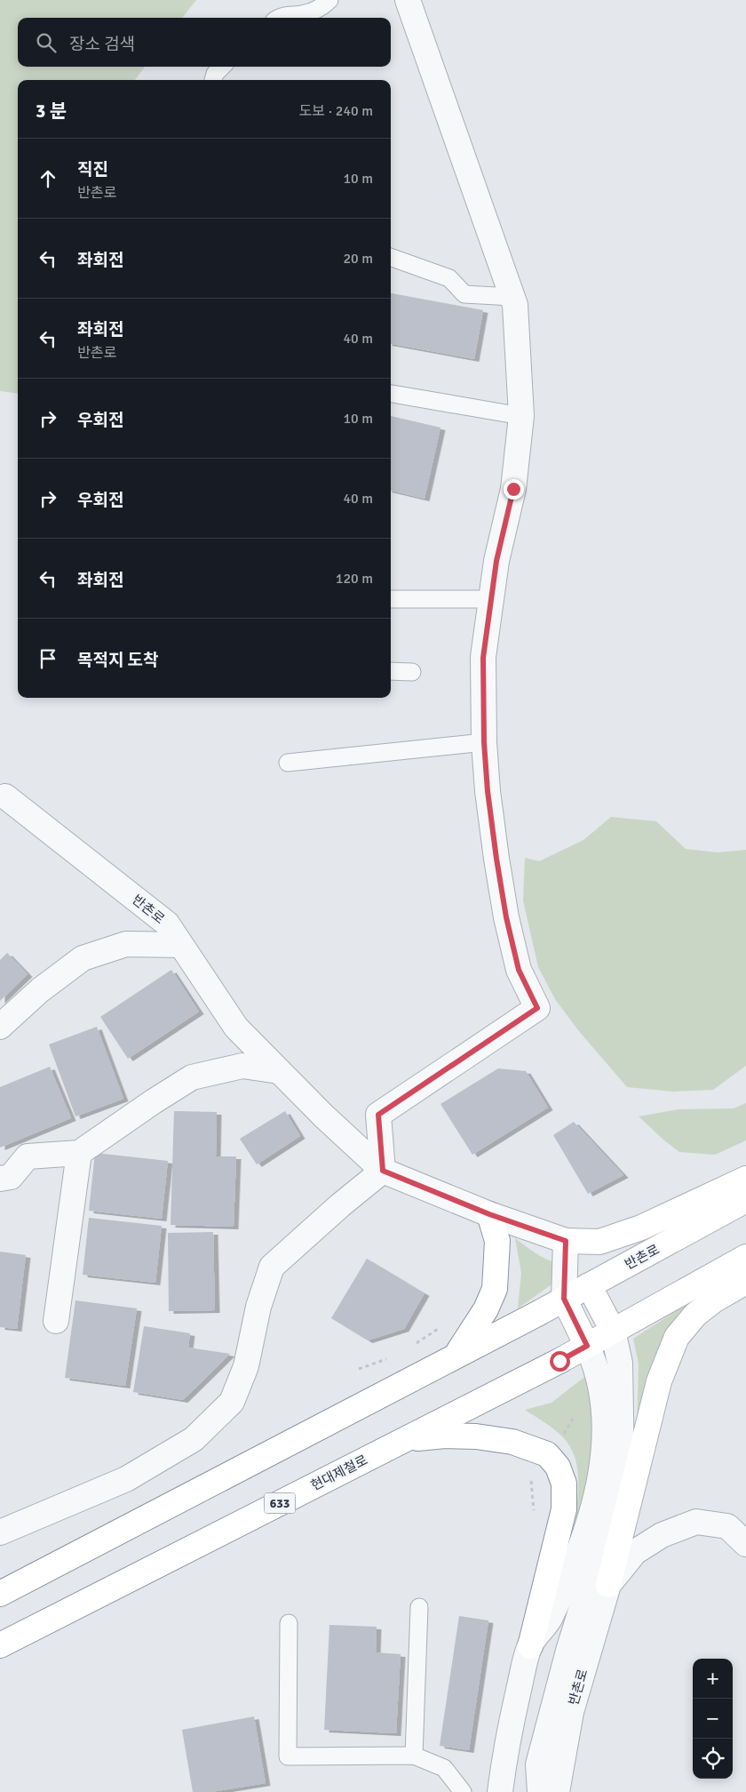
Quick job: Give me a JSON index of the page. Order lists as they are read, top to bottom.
{
  "streets": {
    "main road": ["반촌로", "현대제철로", "633"]
  },
  "crossings": [
    ["현대제철로", "633"]
  ],
  "page": {
    "search": "장소 검색",
    "heading": ["3 분", "도보 · 240 m"],
    "list": [
      ["직진", "반촌로", "10 m"],
      ["좌회전", "20 m"],
      ["좌회전", "반촌로", "40 m"],
      ["우회전", "10 m"],
      ["우회전", "40 m"],
      ["좌회전", "120 m"],
      "목적지 도착"
    ],
    "map_buttons": ["+", "−"]
  }
}
